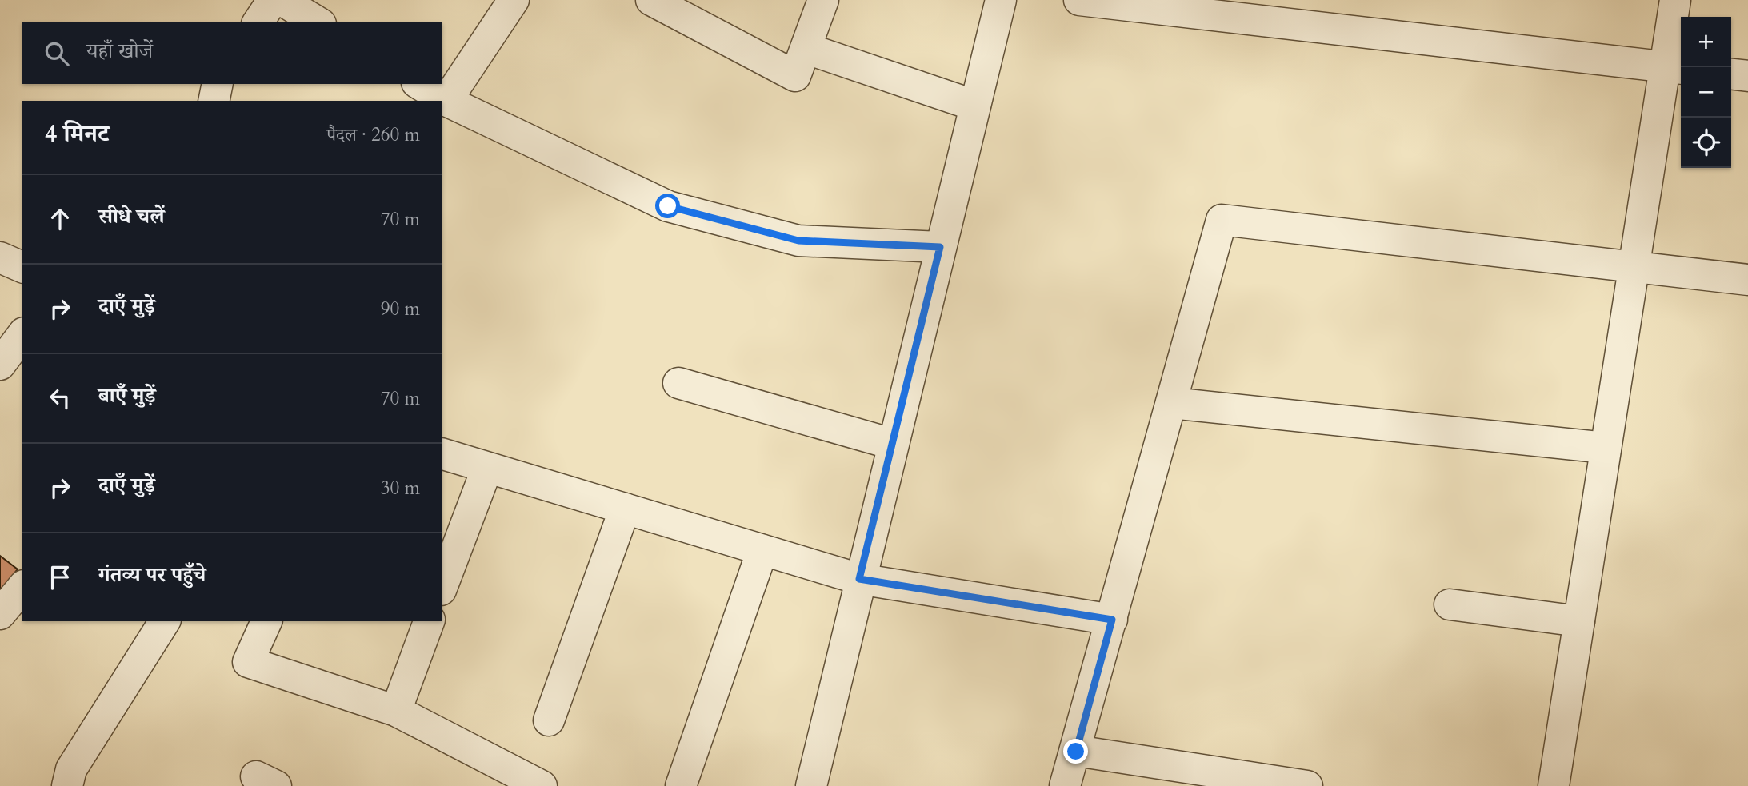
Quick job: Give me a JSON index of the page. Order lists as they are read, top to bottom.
{
  "page": {
    "map_buttons": ["+", "−"],
    "search": "यहाँ खोजें",
    "heading": ["4 मिनट", "पैदल · 260 m"],
    "list": [
      ["सीधे चलें", "70 m"],
      ["दाएँ मुड़ें", "90 m"],
      ["बाएँ मुड़ें", "70 m"],
      ["दाएँ मुड़ें", "30 m"],
      "गंतव्य पर पहुँचे"
    ]
  }
}
